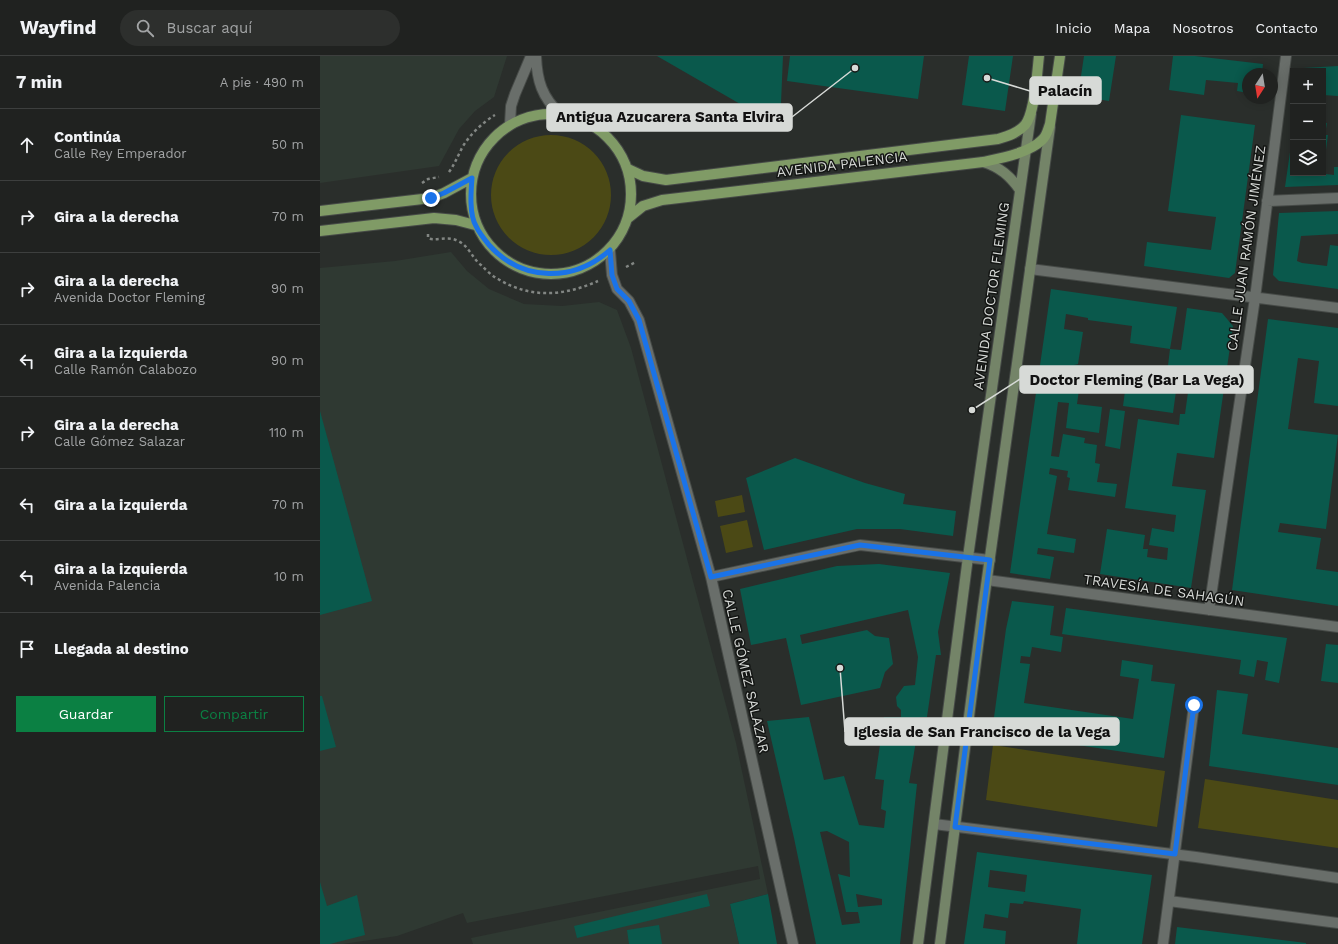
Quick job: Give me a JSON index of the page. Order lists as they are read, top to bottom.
{
  "streets": {
    "main road": ["AVENIDA PALENCIA", "AVENIDA DOCTOR FLEMING"],
    "street": ["CALLE JUAN RAMÓN JIMÉNEZ", "TRAVESÍA DE SAHAGÚN", "CALLE GÓMEZ SALAZAR"]
  },
  "crossings": [
    ["AVENIDA PALENCIA", "AVENIDA DOCTOR FLEMING"],
    ["CALLE JUAN RAMÓN JIMÉNEZ", "TRAVESÍA DE SAHAGÚN"]
  ],
  "places": [
    "Antigua Azucarera Santa Elvira",
    "Palacín",
    "Doctor Fleming (Bar La Vega)",
    "Iglesia de San Francisco de la Vega"
  ],
  "north": "bottom",
  "page": {
    "header": "Wayfind",
    "search": "Buscar aquí",
    "nav": [
      "Inicio",
      "Mapa",
      "Nosotros",
      "Contacto"
    ],
    "heading": ["7 min", "A pie · 490 m"],
    "map_buttons": ["+", "−"],
    "list": [
      ["Continúa", "Calle Rey Emperador", "50 m"],
      ["Gira a la derecha", "70 m"],
      ["Gira a la derecha", "Avenida Doctor Fleming", "90 m"],
      ["Gira a la izquierda", "Calle Ramón Calabozo", "90 m"],
      ["Gira a la derecha", "Calle Gómez Salazar", "110 m"],
      ["Gira a la izquierda", "70 m"],
      ["Gira a la izquierda", "Avenida Palencia", "10 m"],
      "Llegada al destino"
    ],
    "buttons": ["Guardar", "Compartir"]
  }
}
